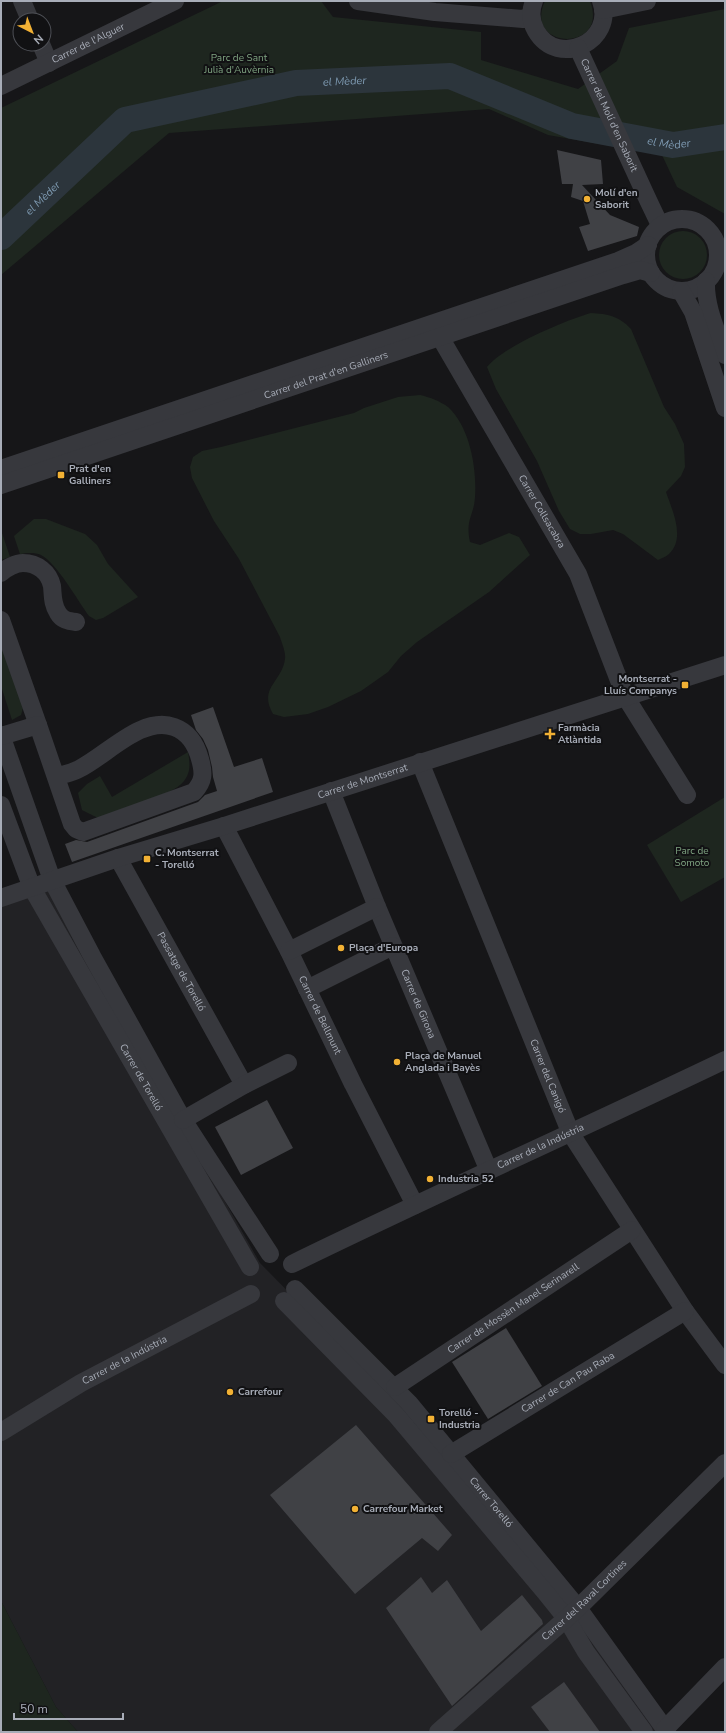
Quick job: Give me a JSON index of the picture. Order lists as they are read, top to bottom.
{
  "streets": {
    "street": [
      "Carrer de l'Alguer",
      "Carrer del Molí d'en Saborit",
      "Carrer del Prat d'en Galliners",
      "Carrer Collsacabra",
      "Carrer de Montserrat",
      "Passatge de Torelló",
      "Carrer de Girona",
      "Carrer de Bellmunt",
      "Carrer del Canigó",
      "Carrer de Torelló",
      "Carrer de la Indústria",
      "Carrer de Mossèn Manel Serinarell",
      "Carrer de Can Pau Raba",
      "Carrer Torelló",
      "Carrer del Raval Cortines"
    ]
  },
  "crossings": [
    ["Carrer del Molí d'en Saborit", "Carrer del Prat d'en Galliners"],
    ["Carrer del Prat d'en Galliners", "Carrer Collsacabra"],
    ["Carrer Collsacabra", "Carrer de Montserrat"],
    ["Carrer de Montserrat", "Passatge de Torelló"],
    ["Carrer de Montserrat", "Carrer de Girona"],
    ["Carrer de Montserrat", "Carrer de Bellmunt"],
    ["Carrer de Montserrat", "Carrer del Canigó"],
    ["Carrer de Montserrat", "Carrer de Torelló"],
    ["Carrer de Girona", "Carrer de la Indústria"],
    ["Carrer de Bellmunt", "Carrer de la Indústria"],
    ["Carrer del Canigó", "Carrer de la Indústria"],
    ["Carrer del Canigó", "Carrer de Mossèn Manel Serinarell"],
    ["Carrer del Canigó", "Carrer de Can Pau Raba"],
    ["Carrer de Torelló", "Carrer de la Indústria"],
    ["Carrer de Torelló", "Carrer Torelló"],
    ["Carrer de la Indústria", "Carrer Torelló"],
    ["Carrer de Mossèn Manel Serinarell", "Carrer Torelló"],
    ["Carrer de Can Pau Raba", "Carrer Torelló"],
    ["Carrer Torelló", "Carrer del Raval Cortines"]
  ],
  "water": ["el Mèder"],
  "parks": ["Parc de Sant Julià d'Auvèrnia", "Parc de Somoto"],
  "places": {
    "other": [
      "Molí d'en Saborit",
      "Plaça d'Europa",
      "Plaça de Manuel Anglada i Bayès",
      "Industria 52",
      "Carrefour",
      "Carrefour Market"
    ],
    "transit": [
      "Prat d'en Galliners",
      "Montserrat - Lluís Companys",
      "C. Montserrat - Torelló",
      "Torelló - Industria"
    ],
    "health": ["Farmàcia Atlàntida"]
  },
  "scale_bar": "50 m",
  "north": "bottom right"
}
